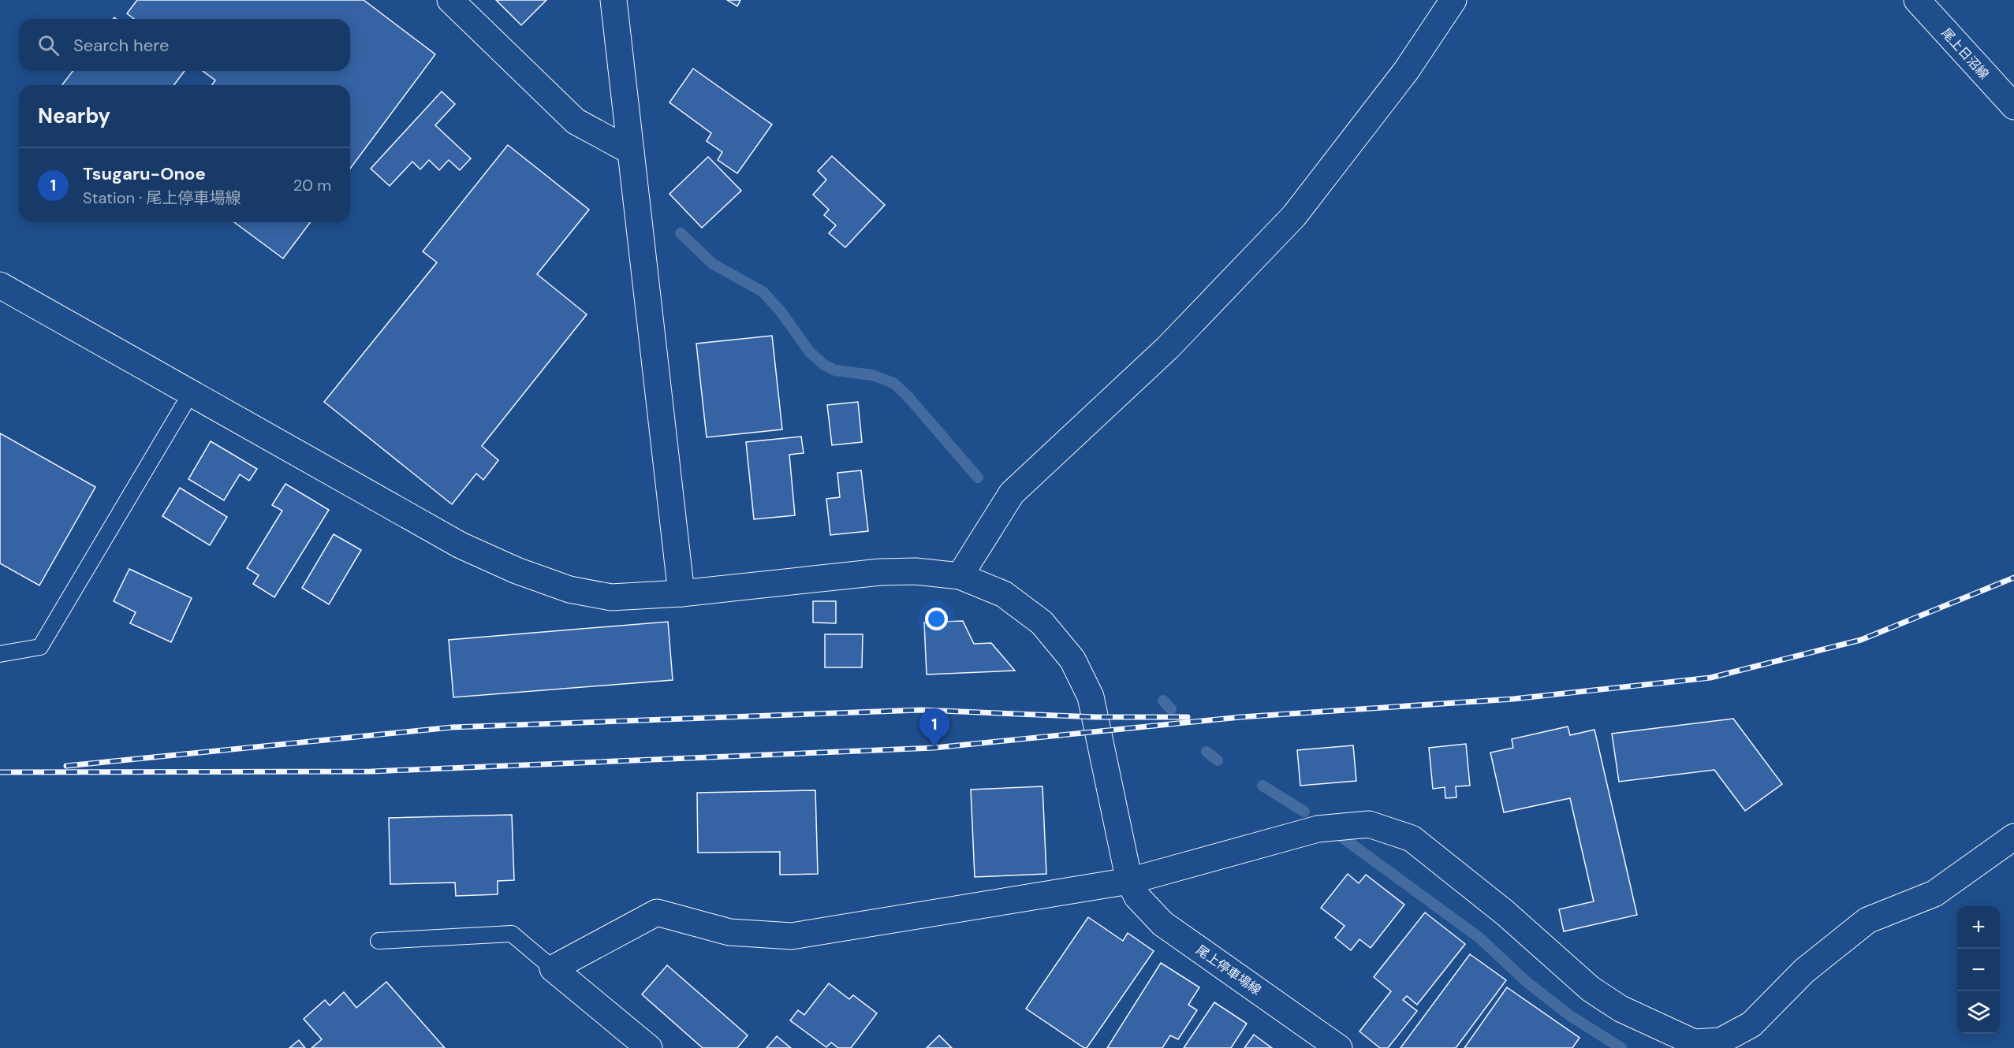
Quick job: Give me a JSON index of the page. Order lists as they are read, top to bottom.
{
  "streets": {
    "street": ["尾上日沼線", "尾上停車場線"]
  },
  "page": {
    "search": "Search here",
    "heading": "Nearby",
    "list": [
      {
        "mark": "1",
        "name": "Tsugaru-Onoe",
        "note": "Station · 尾上停車場線",
        "value": "20 m"
      }
    ],
    "pins": "1",
    "map_buttons": ["+", "−"]
  }
}
